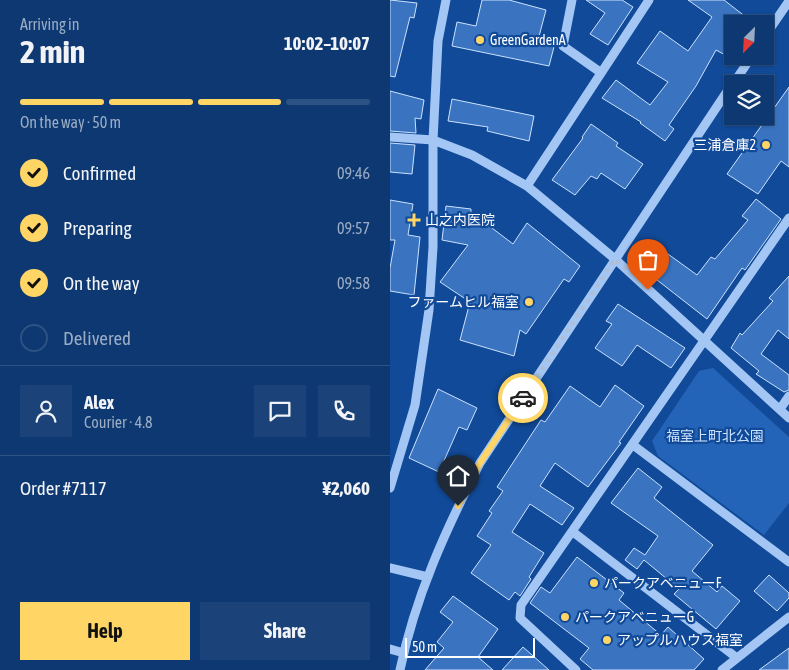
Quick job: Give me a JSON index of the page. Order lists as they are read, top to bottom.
{
  "parks": ["福室上町北公園"],
  "places": {
    "other": [
      "GreenGardenA",
      "三浦倉庫2",
      "ファームヒル福室",
      "パークアベニューF",
      "パークアベニューG",
      "アップルハウス福室"
    ],
    "health": ["山之内医院"]
  },
  "scale_bar": "50 m",
  "north": "bottom left",
  "page": {
    "heading": ["2 min", "Arriving in", "10:02–10:07"],
    "panel": [
      "Alex",
      "Courier · 4.8",
      "Order #7117",
      "¥2,060"
    ],
    "bar": "On the way · 50 m",
    "list": [
      ["Confirmed", "09:46"],
      ["Preparing", "09:57"],
      ["On the way", "09:58"],
      "Delivered"
    ],
    "buttons": ["Help", "Share"],
    "scale": "50 m"
  }
}
